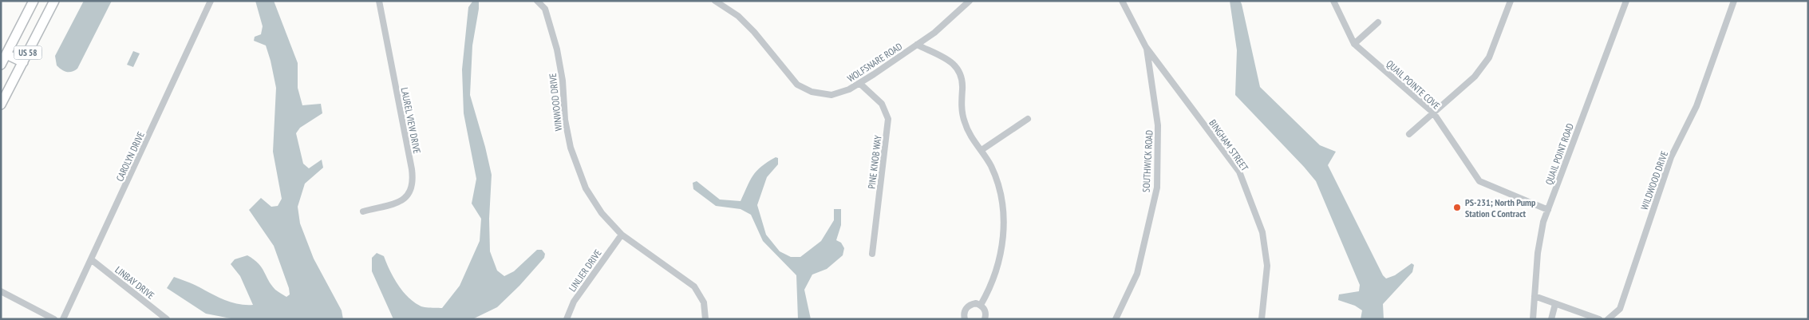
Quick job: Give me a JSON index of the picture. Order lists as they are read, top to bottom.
{
  "streets": {
    "main road": ["US 58"],
    "street": [
      "WOLFSNARE ROAD",
      "QUAIL POINTE COVE",
      "WINWOOD DRIVE",
      "LAUREL VIEW DRIVE",
      "BINGHAM STREET",
      "QUAIL POINT ROAD",
      "CAROLYN DRIVE",
      "SOUTHWICK ROAD",
      "PINE KNOB WAY",
      "WILDWOOD DRIVE",
      "LINLIER DRIVE",
      "LINBAY DRIVE"
    ]
  },
  "crossings": [
    ["WOLFSNARE ROAD", "PINE KNOB WAY"],
    ["QUAIL POINTE COVE", "QUAIL POINT ROAD"],
    ["WINWOOD DRIVE", "LINLIER DRIVE"],
    ["BINGHAM STREET", "SOUTHWICK ROAD"],
    ["CAROLYN DRIVE", "LINBAY DRIVE"]
  ],
  "places": ["PS-231; North Pump Station C Contract"]
}
